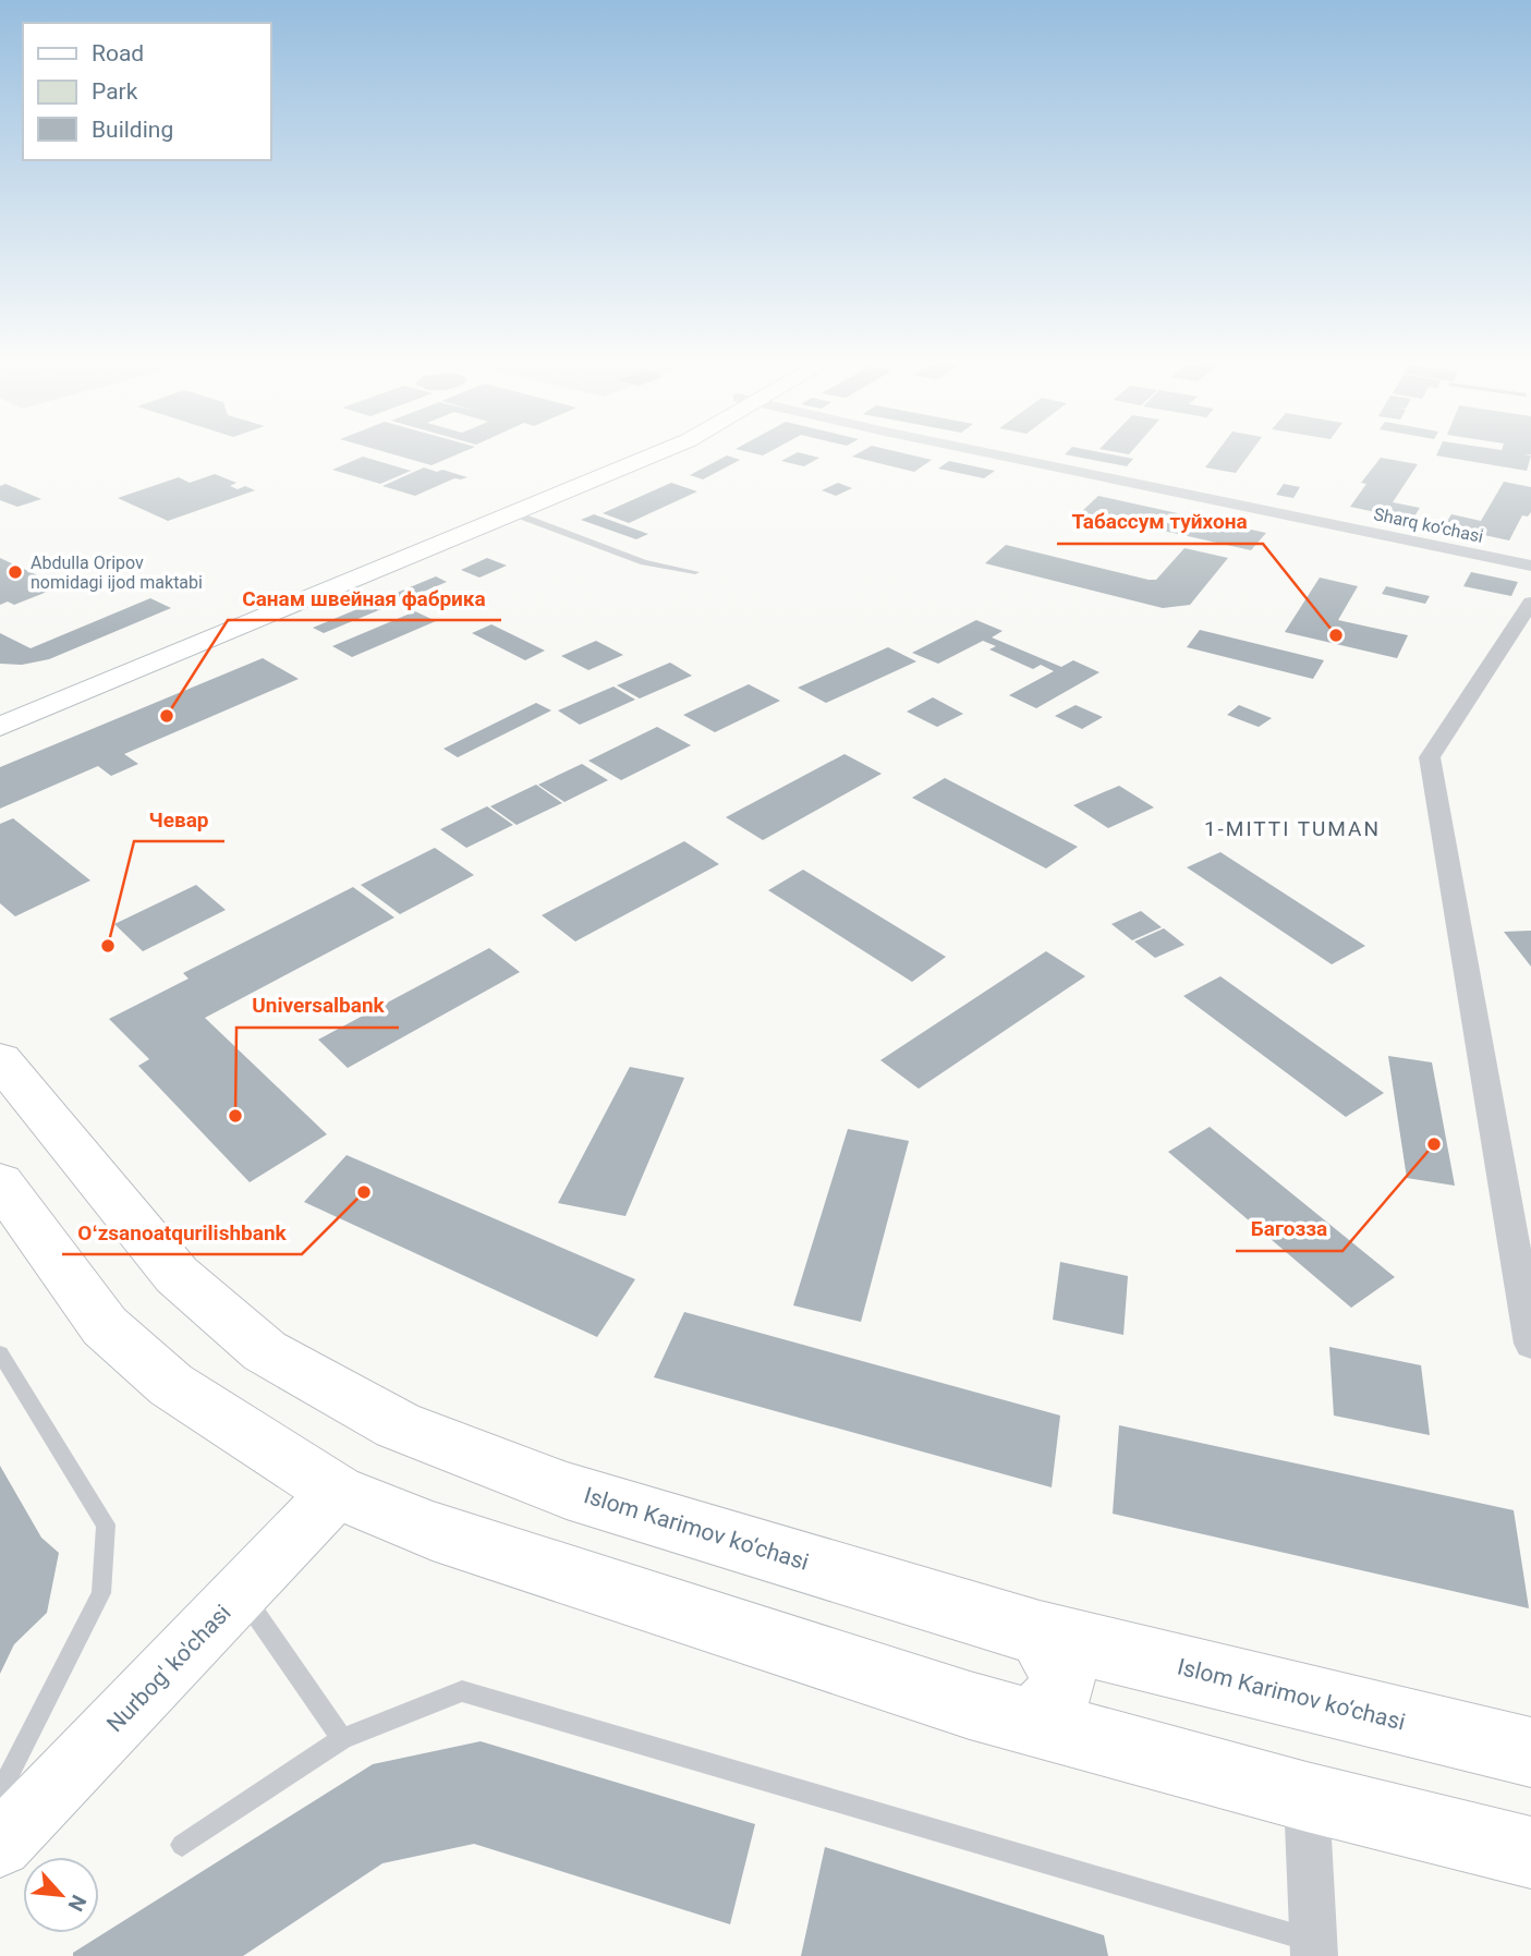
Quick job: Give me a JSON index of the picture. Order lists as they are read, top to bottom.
{
  "streets": {
    "main road": ["Islom Karimov ko‘chasi", "Nurbog' ko'chasi"],
    "street": ["Sharq ko‘chasi"]
  },
  "districts": ["1-MITTI TUMAN"],
  "places": [
    "Abdulla Oripov nomidagi ijod maktabi",
    "Табассум туйхона",
    "Санам швейная фабрика",
    "Чевар",
    "Universalbank",
    "Багозза",
    "Oʻzsanoatqurilishbank"
  ],
  "legend": ["Road", "Park", "Building"],
  "north": "bottom right"
}
